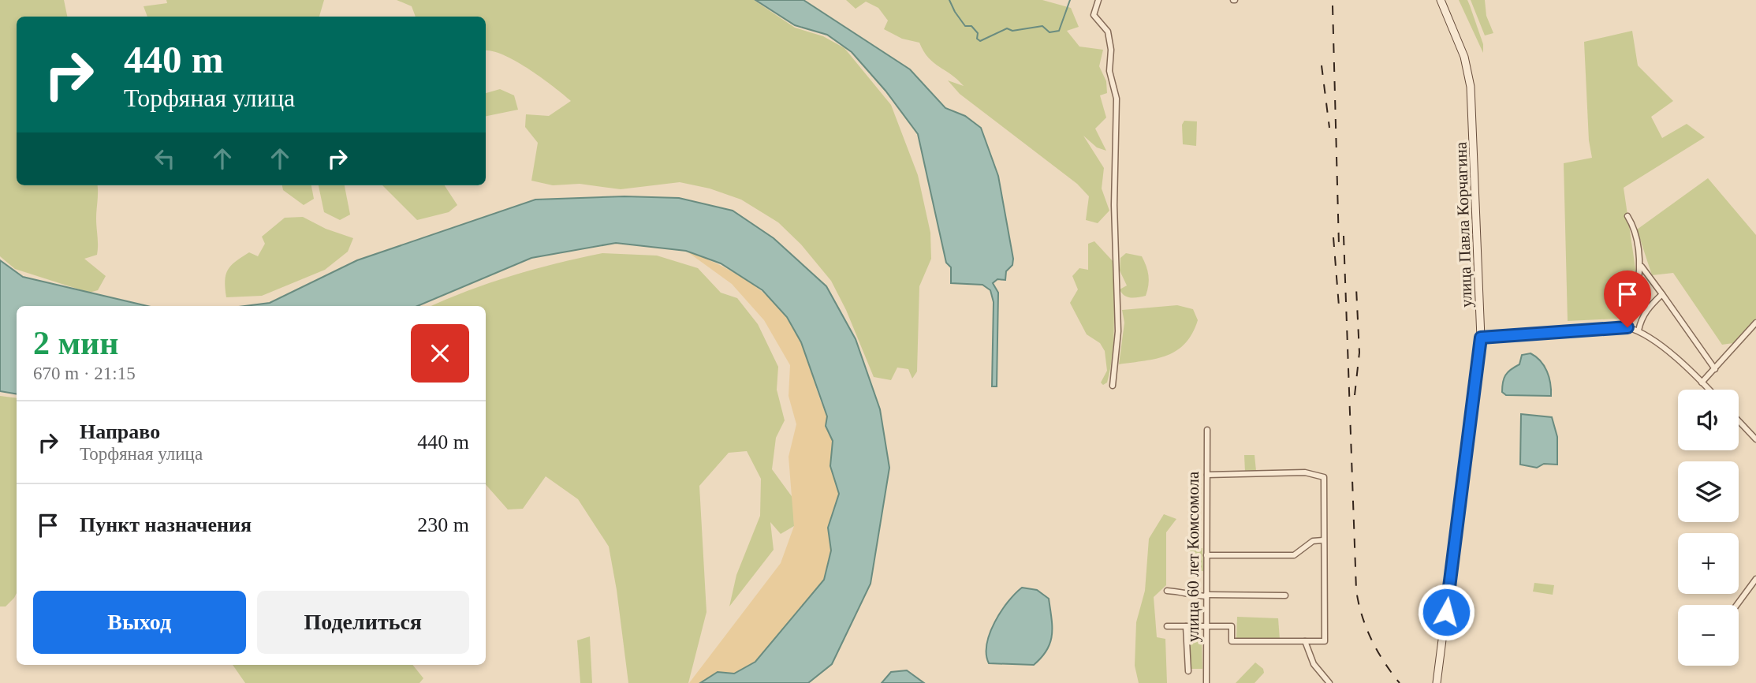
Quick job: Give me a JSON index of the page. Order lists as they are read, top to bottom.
{
  "streets": {
    "main road": ["улица Павла Корчагина"],
    "street": ["улица 60 лет Комсомола"]
  },
  "page": {
    "turn": ["440 m", "Торфяная улица"],
    "heading": ["2 мин", "670 m · 21:15"],
    "map_buttons": ["+", "−"],
    "list": [
      {
        "name": "Направо",
        "note": "Торфяная улица",
        "value": "440 m"
      },
      {
        "name": "Пункт назначения",
        "value": "230 m"
      }
    ],
    "buttons": ["Выход", "Поделиться"]
  }
}
